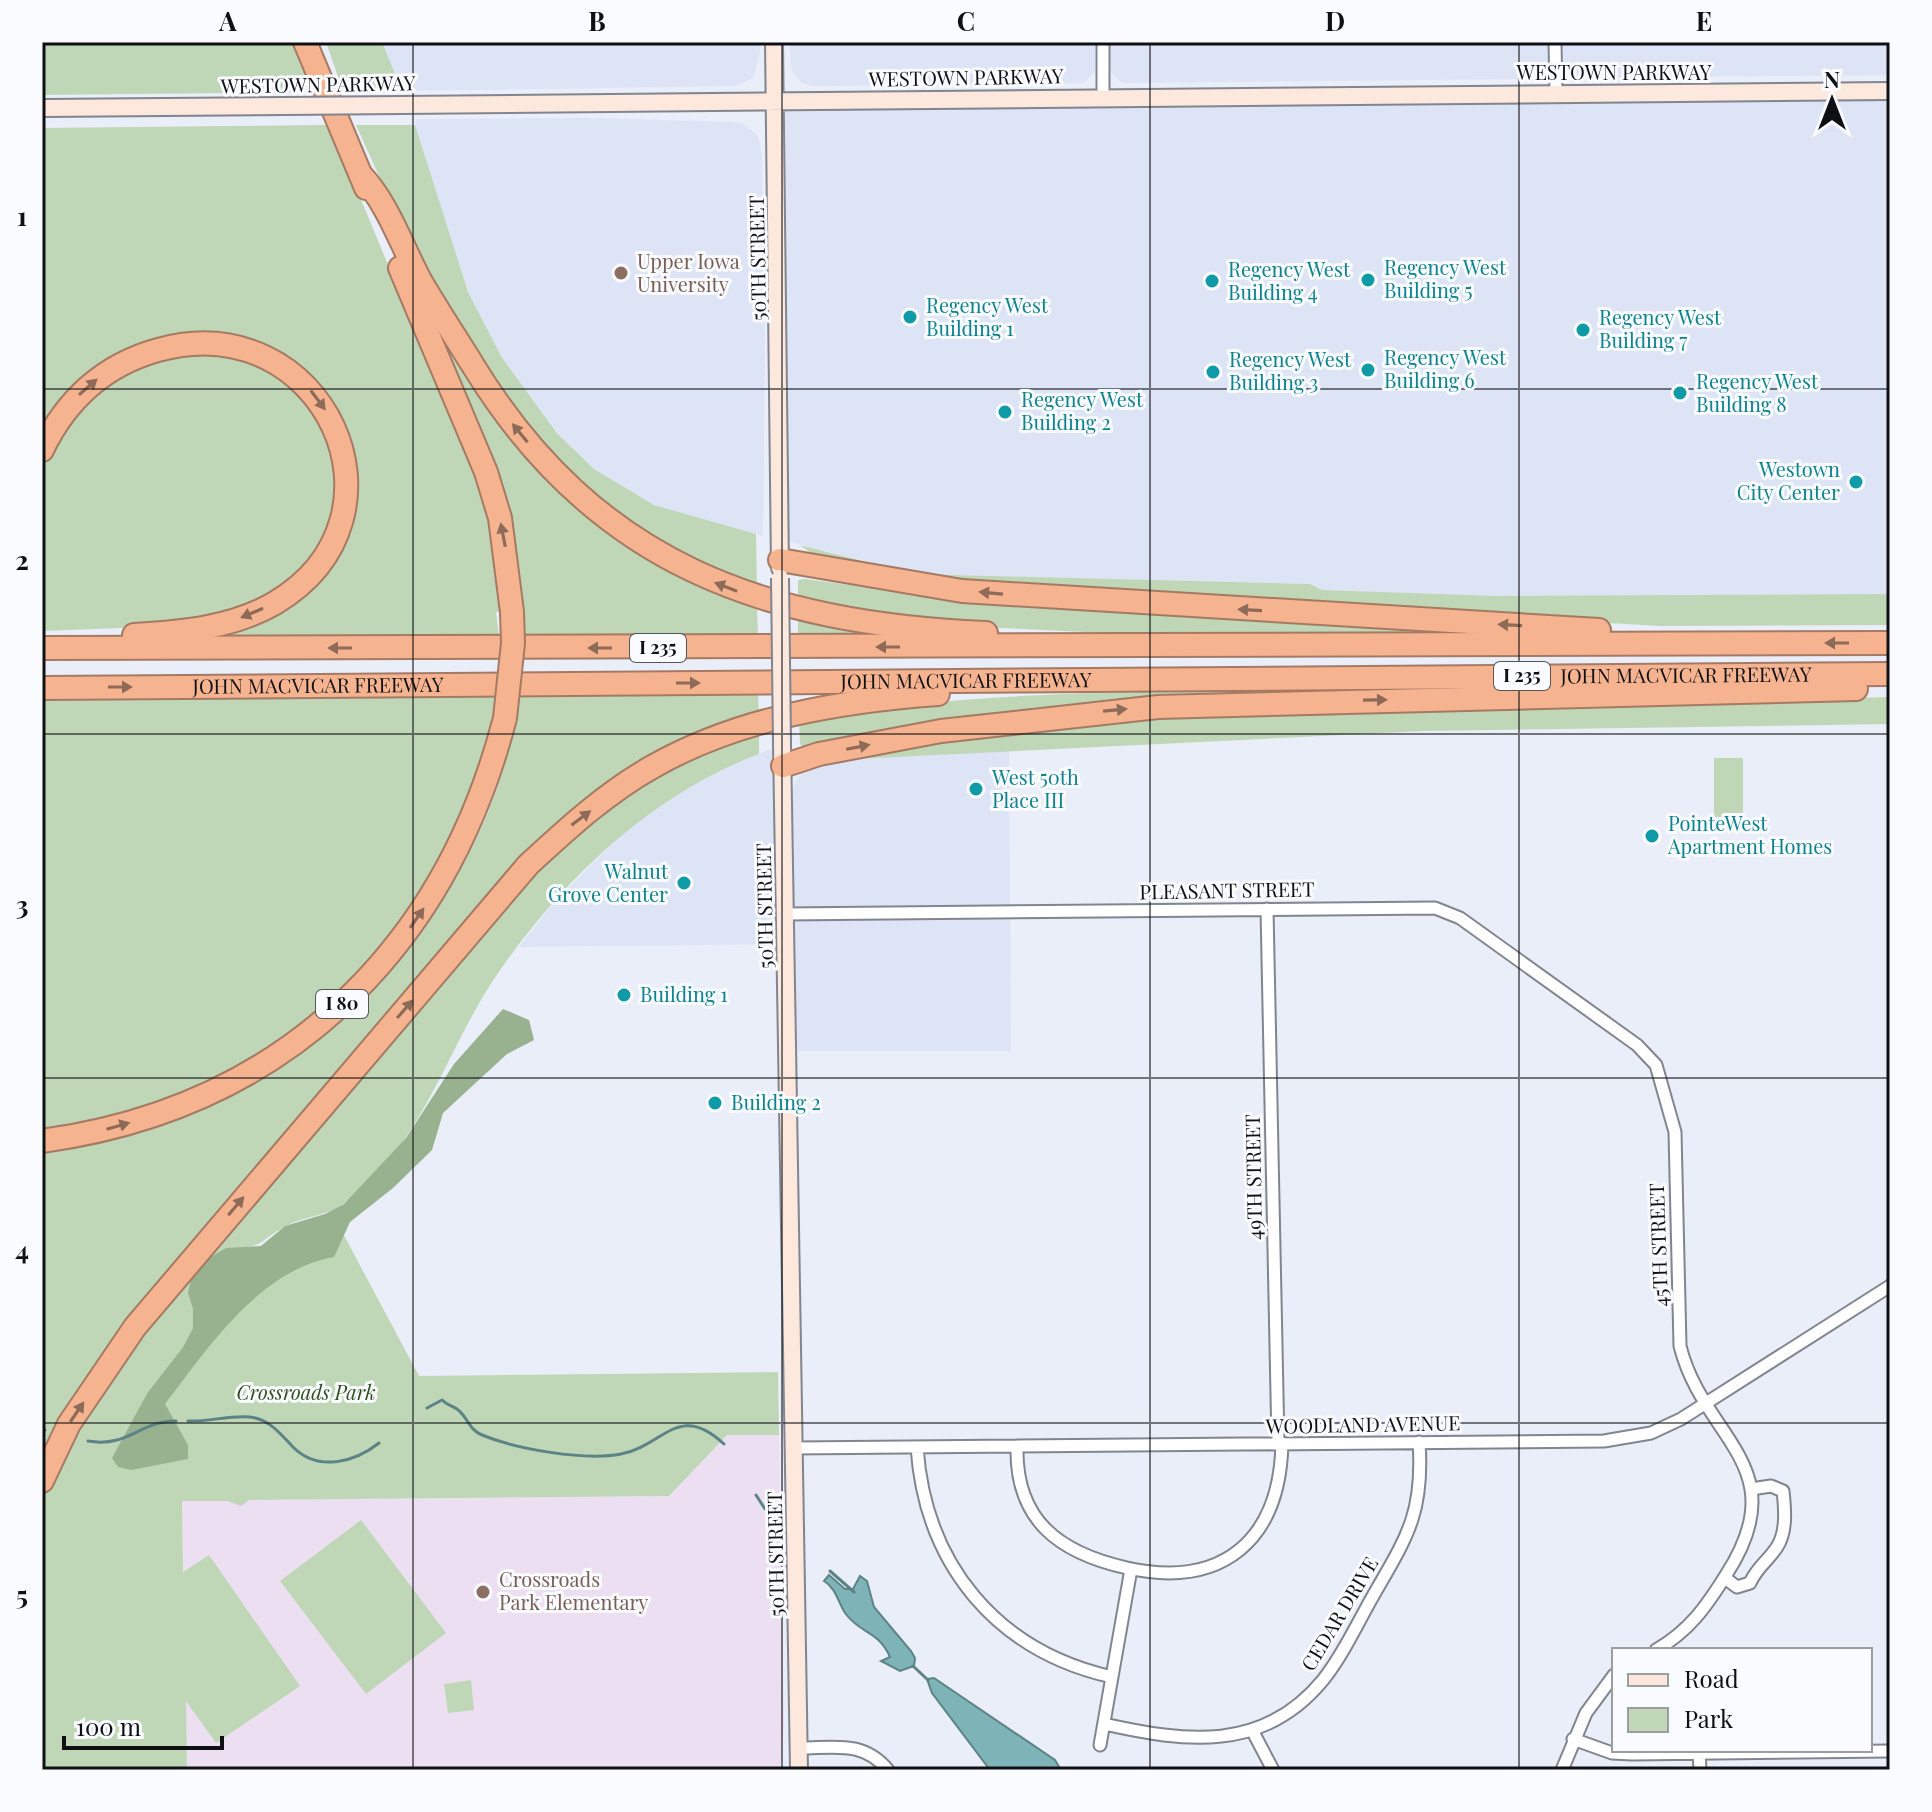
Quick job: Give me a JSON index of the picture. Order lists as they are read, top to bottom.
{
  "streets": {
    "highway": ["I 235", "JOHN MACVICAR FREEWAY", "I 80"],
    "street": [
      "WESTOWN PARKWAY",
      "50TH STREET",
      "PLEASANT STREET",
      "49TH STREET",
      "45TH STREET",
      "WOODLAND AVENUE",
      "CEDAR DRIVE"
    ]
  },
  "crossings": [
    ["WESTOWN PARKWAY", "50TH STREET"],
    ["50TH STREET", "PLEASANT STREET"],
    ["50TH STREET", "WOODLAND AVENUE"],
    ["PLEASANT STREET", "49TH STREET"],
    ["PLEASANT STREET", "45TH STREET"],
    ["49TH STREET", "WOODLAND AVENUE"],
    ["45TH STREET", "WOODLAND AVENUE"],
    ["WOODLAND AVENUE", "CEDAR DRIVE"]
  ],
  "parks": ["Crossroads Park"],
  "places": [
    "Upper Iowa University",
    "Regency West Building 5",
    "Regency West Building 4",
    "Regency West Building 1",
    "Regency West Building 7",
    "Regency West Building 6",
    "Regency West Building 3",
    "Regency West Building 8",
    "Regency West Building 2",
    "Westown City Center",
    "West 50th Place III",
    "PointeWest Apartment Homes",
    "Walnut Grove Center",
    "Building 1",
    "Building 2",
    "Crossroads Park Elementary"
  ],
  "legend": ["Road", "Park"],
  "scale_bar": "100 m",
  "north": "top",
  "grid": {
    "columns": [
      "A",
      "B",
      "C",
      "D",
      "E"
    ],
    "rows": [
      "1",
      "2",
      "3",
      "4",
      "5"
    ]
  }
}
